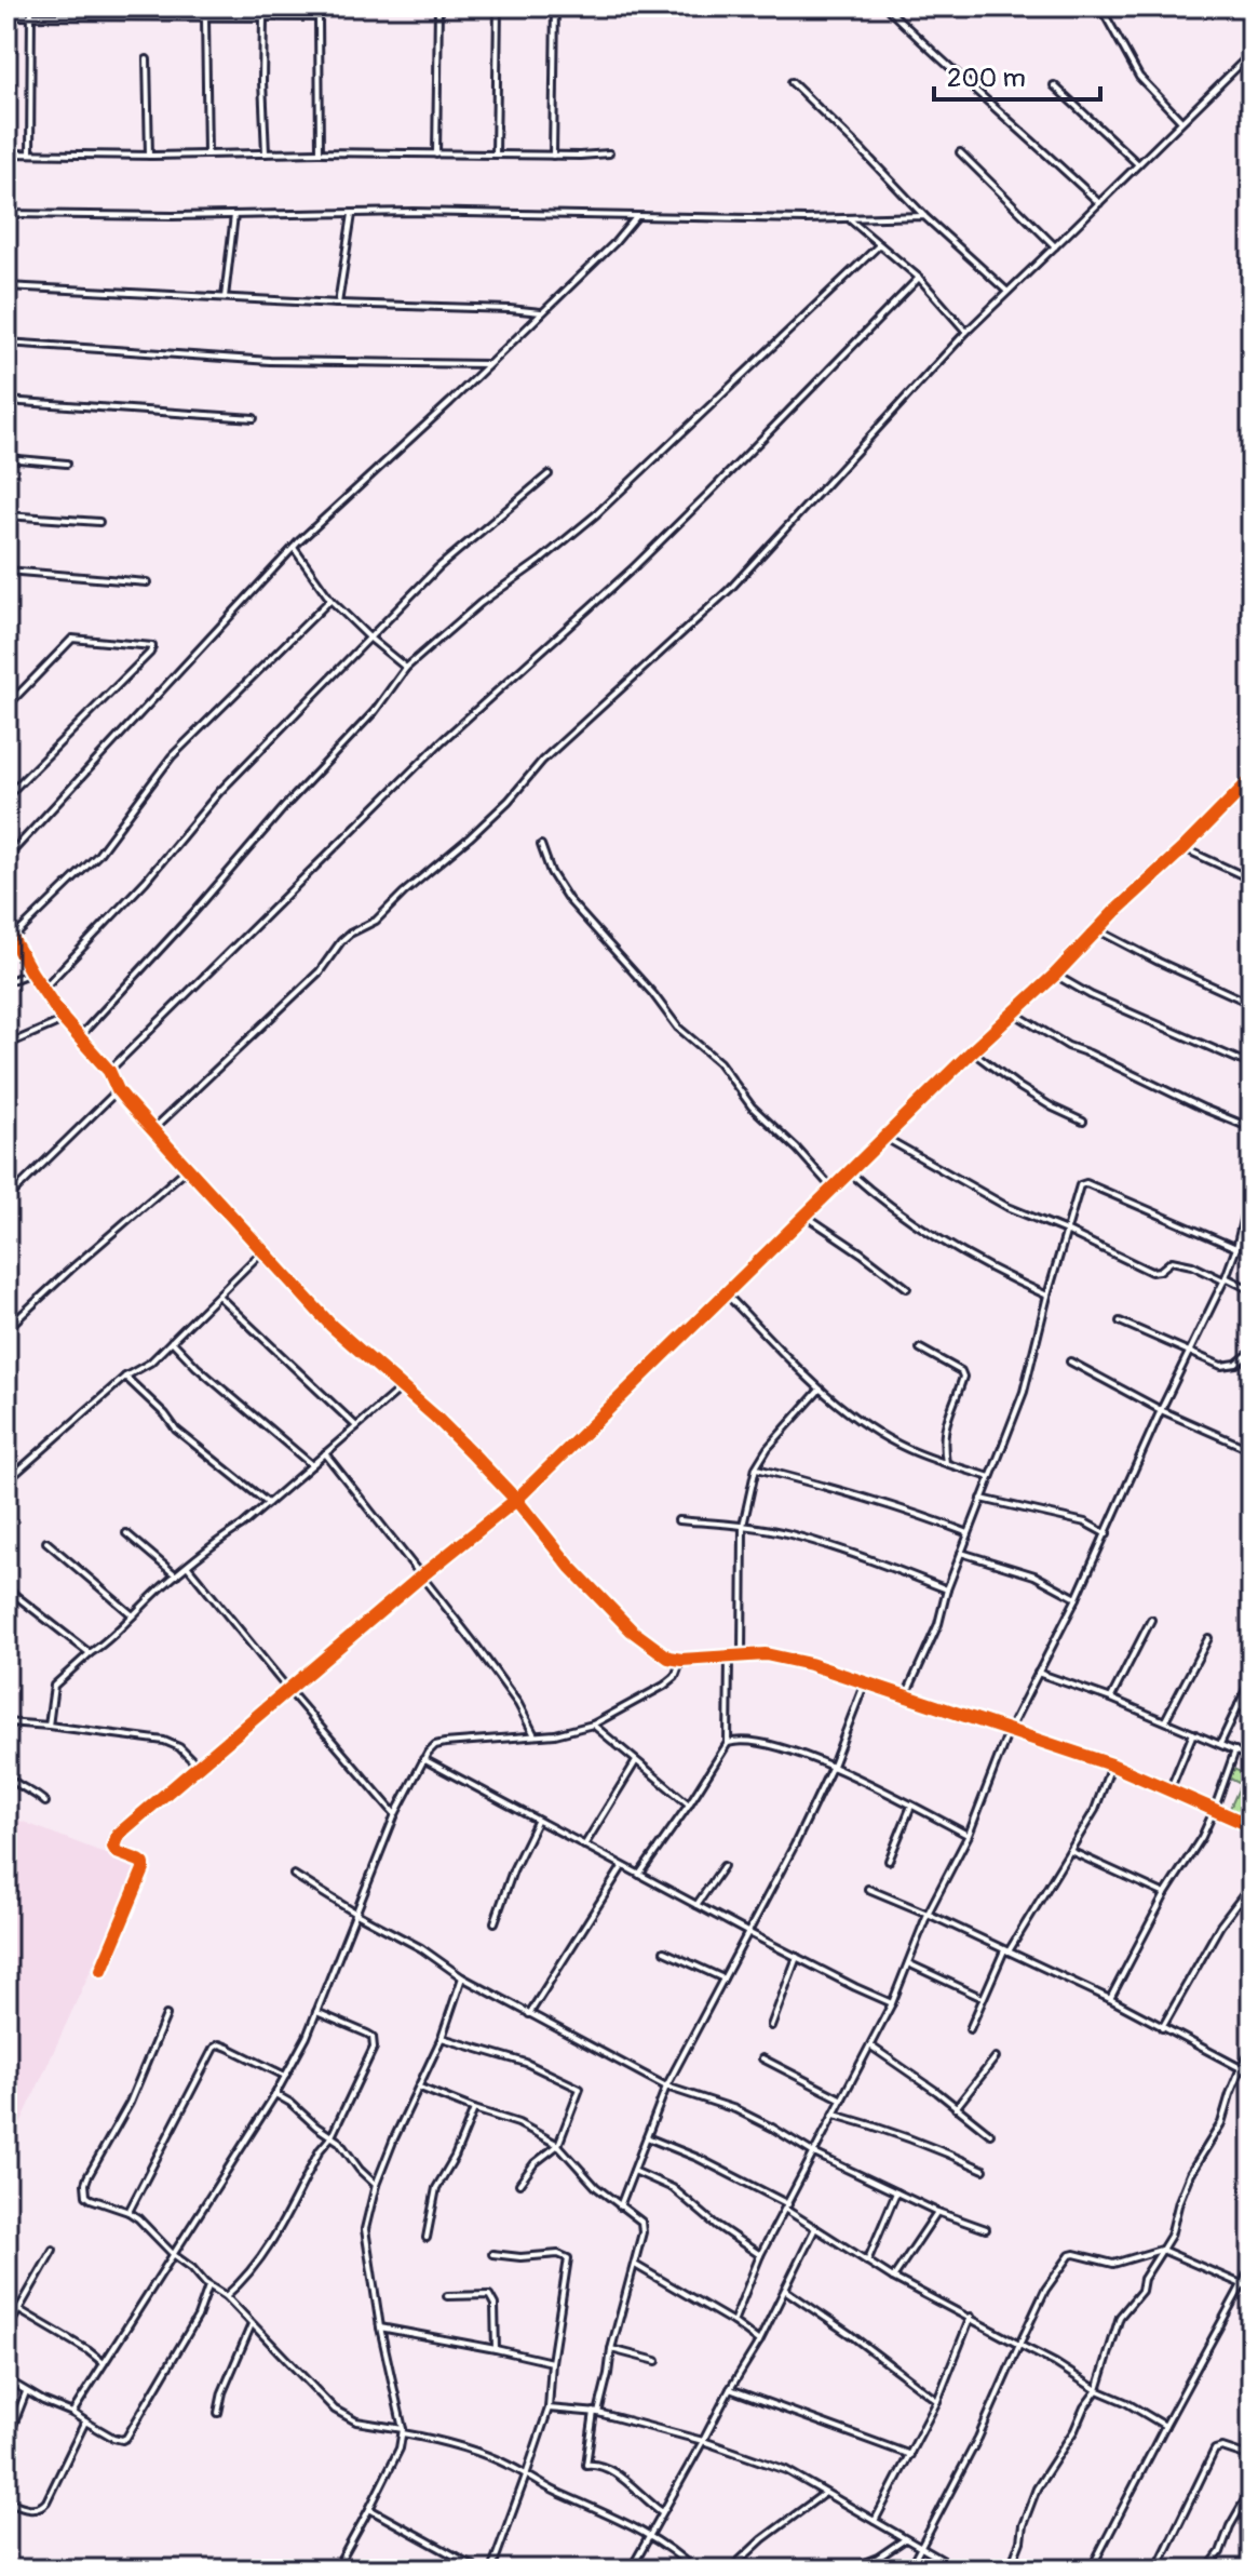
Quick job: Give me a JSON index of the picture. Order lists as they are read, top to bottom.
{
  "scale_bar": "200 m"
}
